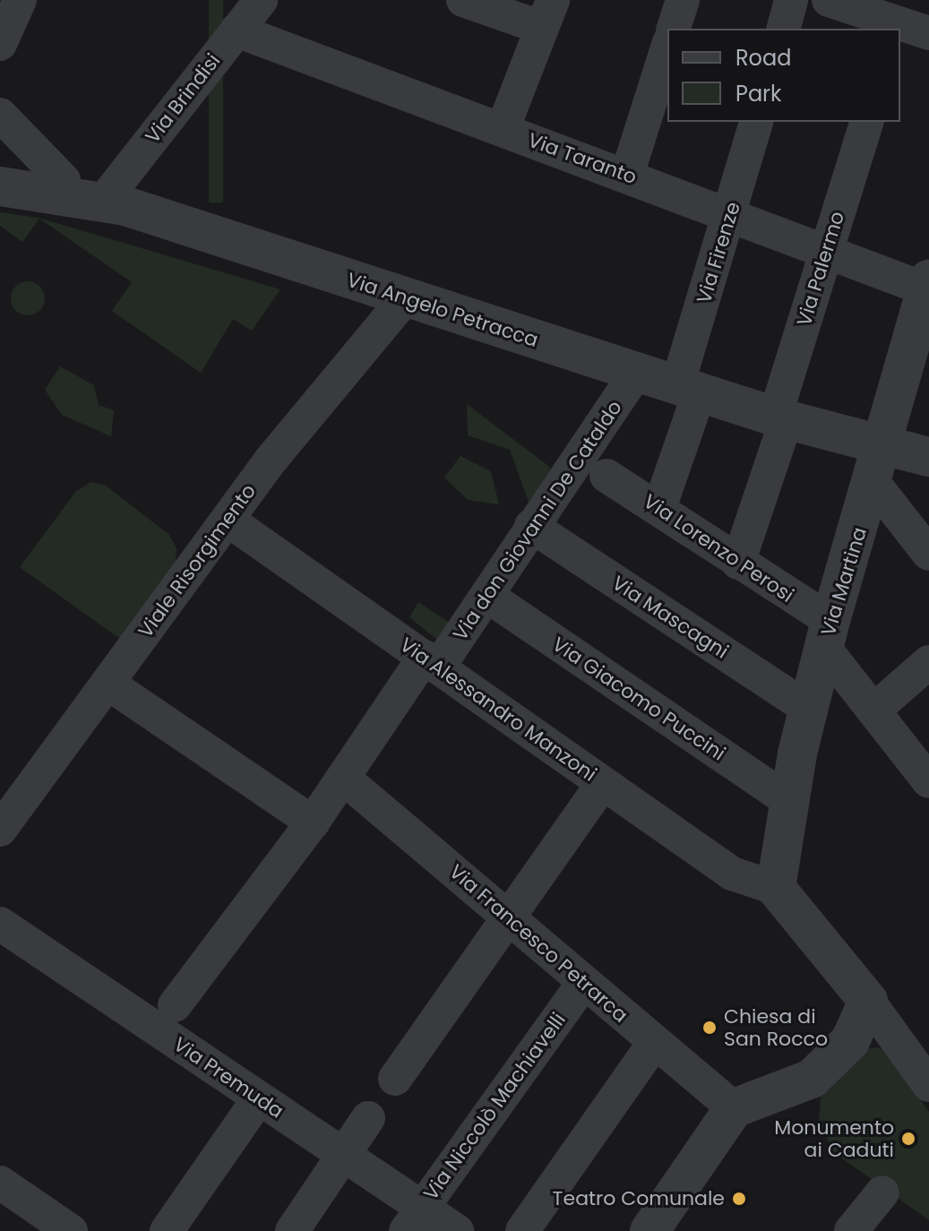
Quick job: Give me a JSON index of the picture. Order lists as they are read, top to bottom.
{
  "streets": {
    "street": [
      "Via Brindisi",
      "Via Taranto",
      "Via Firenze",
      "Via Palermo",
      "Via Angelo Petracca",
      "Via don Giovanni De Cataldo",
      "Via Lorenzo Perosi",
      "Viale Risorgimento",
      "Via Martina",
      "Via Mascagni",
      "Via Giacomo Puccini",
      "Via Alessandro Manzoni",
      "Via Francesco Petrarca",
      "Via Premuda",
      "Via Niccolò Machiavelli"
    ]
  },
  "crossings": [
    ["Via Brindisi", "Via Taranto"],
    ["Via Brindisi", "Via Angelo Petracca"],
    ["Via Taranto", "Via Firenze"],
    ["Via Taranto", "Via Palermo"],
    ["Via Taranto", "Via Martina"],
    ["Via Firenze", "Via Angelo Petracca"],
    ["Via Firenze", "Via Lorenzo Perosi"],
    ["Via Palermo", "Via Angelo Petracca"],
    ["Via Palermo", "Via Lorenzo Perosi"],
    ["Via Angelo Petracca", "Via don Giovanni De Cataldo"],
    ["Via Angelo Petracca", "Viale Risorgimento"],
    ["Via Angelo Petracca", "Via Martina"],
    ["Via don Giovanni De Cataldo", "Via Mascagni"],
    ["Via don Giovanni De Cataldo", "Via Giacomo Puccini"],
    ["Via don Giovanni De Cataldo", "Via Alessandro Manzoni"],
    ["Via don Giovanni De Cataldo", "Via Francesco Petrarca"],
    ["Via Lorenzo Perosi", "Via Martina"],
    ["Viale Risorgimento", "Via Alessandro Manzoni"],
    ["Via Martina", "Via Mascagni"],
    ["Via Martina", "Via Giacomo Puccini"],
    ["Via Martina", "Via Alessandro Manzoni"],
    ["Via Francesco Petrarca", "Via Niccolò Machiavelli"],
    ["Via Premuda", "Via Niccolò Machiavelli"]
  ],
  "places": ["Chiesa di San Rocco", "Monumento ai Caduti", "Teatro Comunale"],
  "legend": ["Road", "Park"]
}
